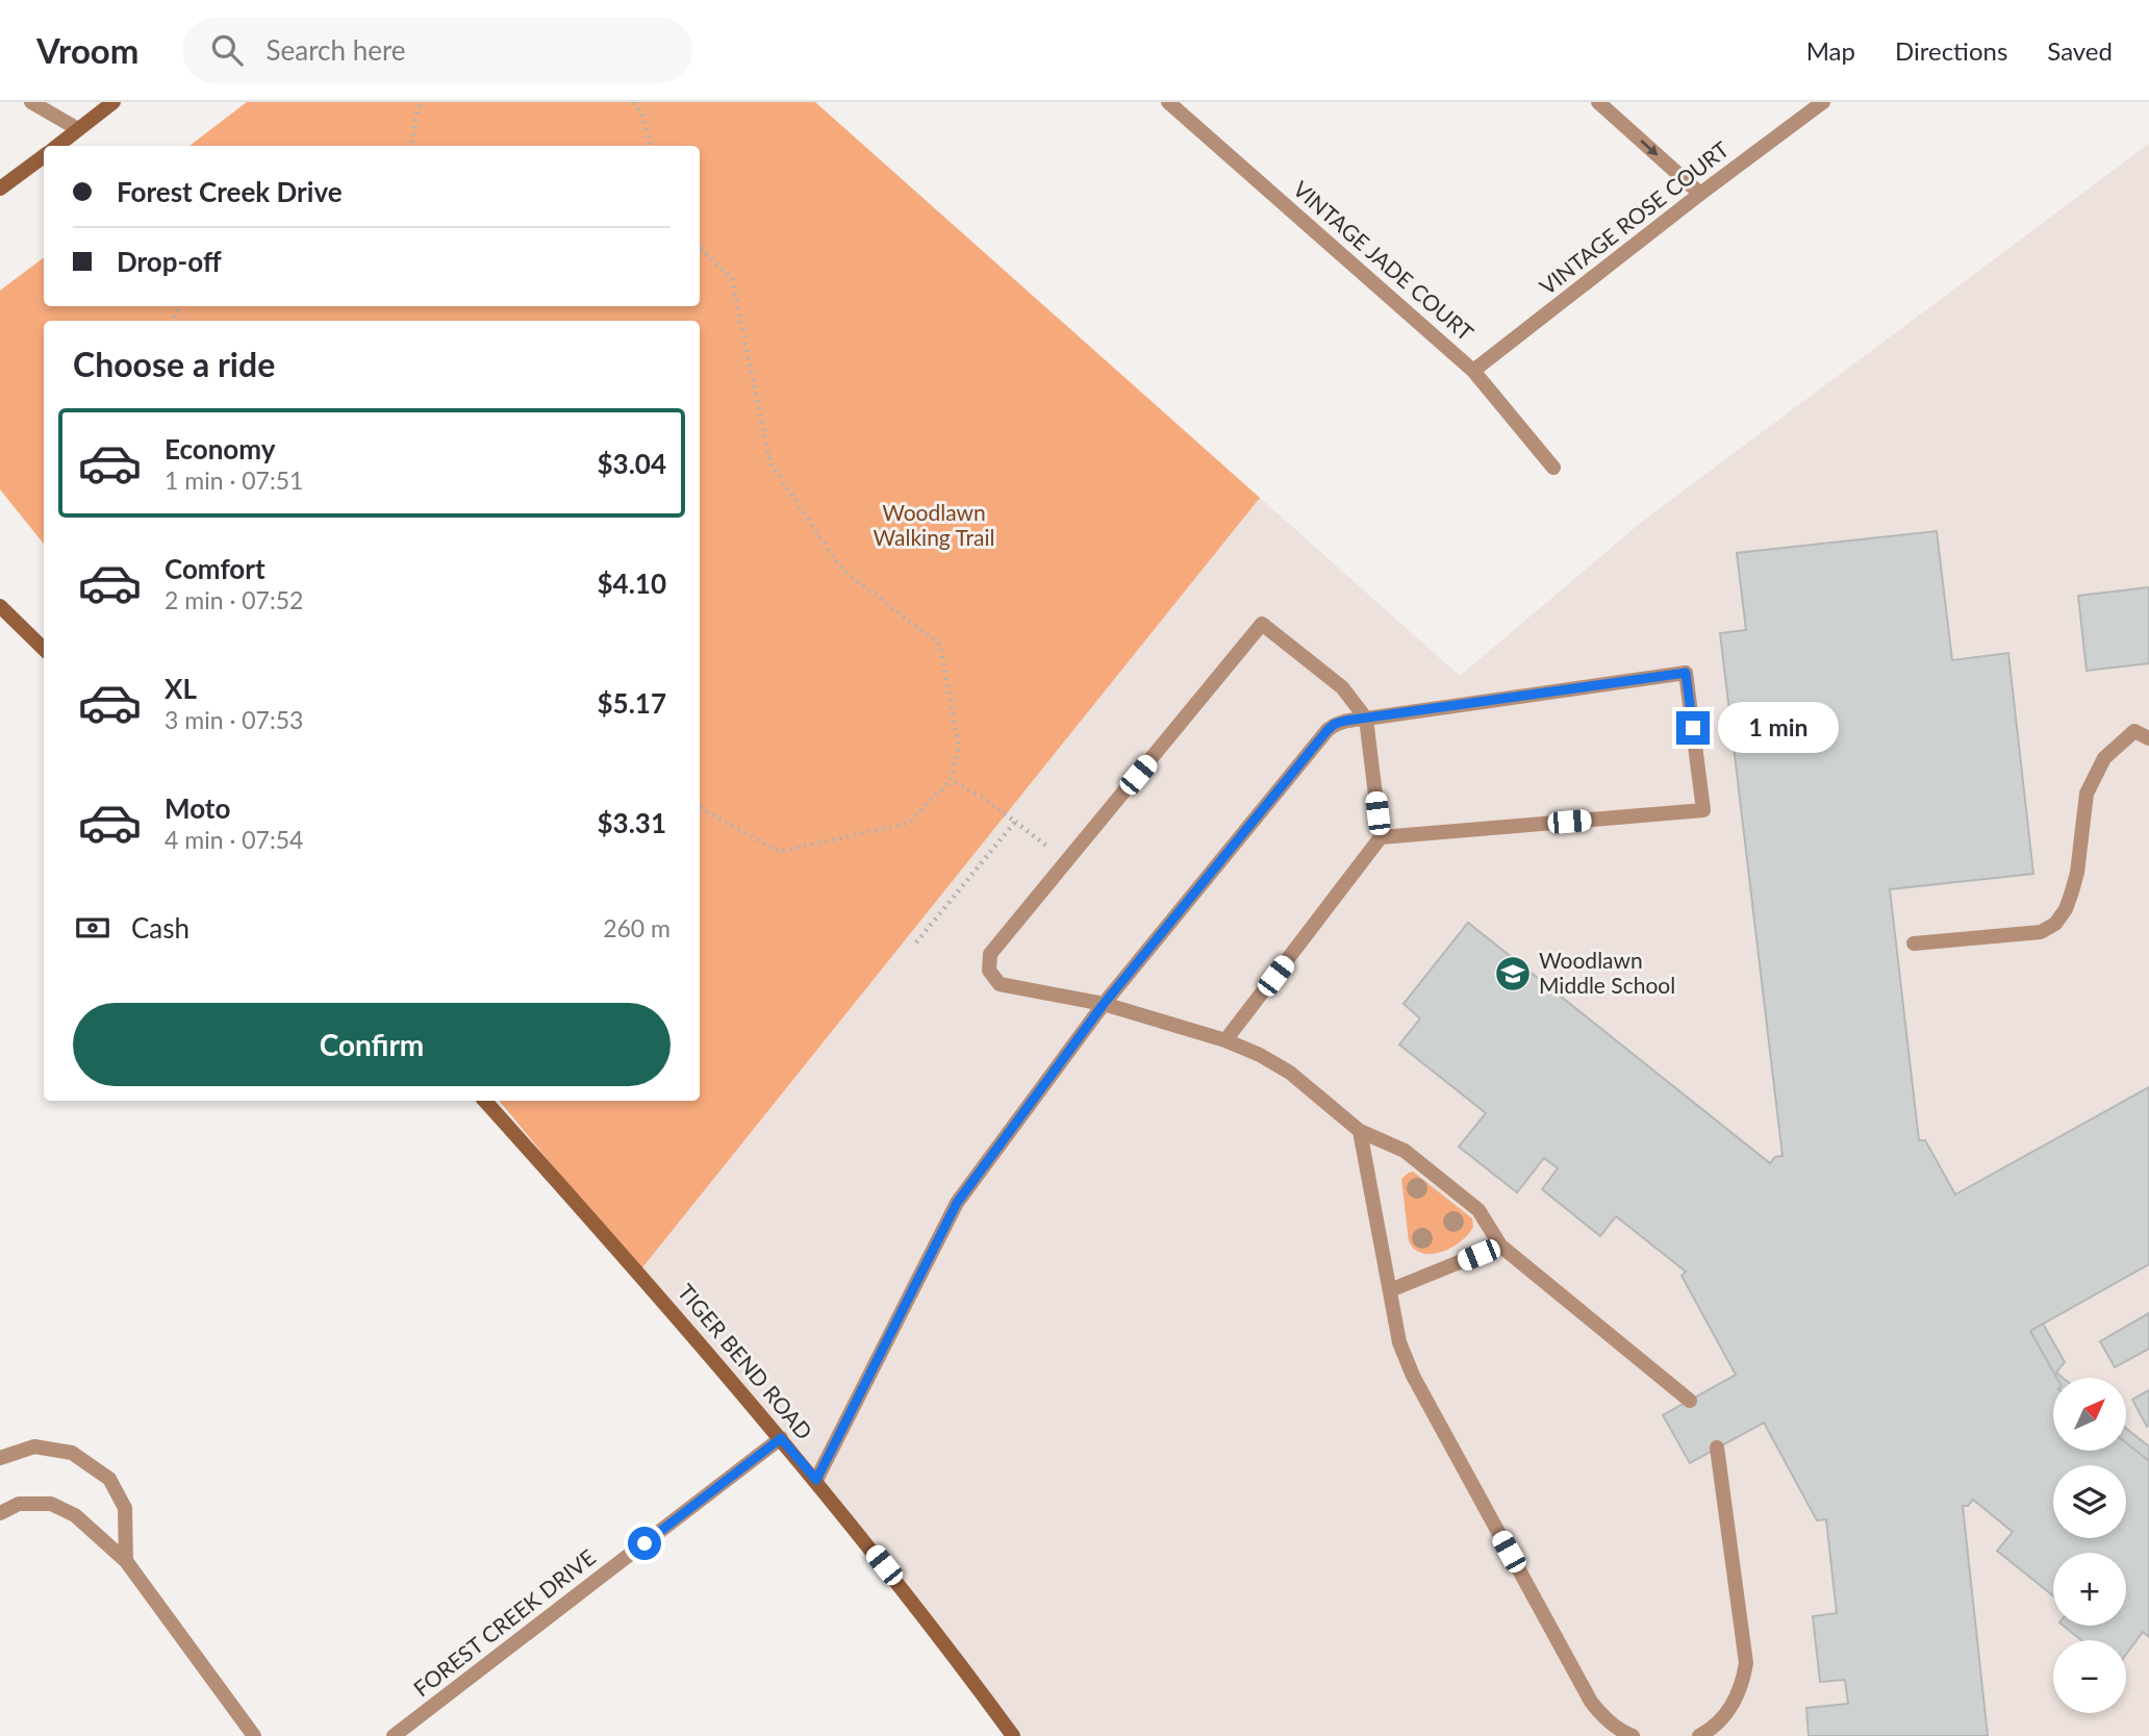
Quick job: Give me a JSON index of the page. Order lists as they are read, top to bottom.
{
  "streets": {
    "main road": ["TIGER BEND ROAD"],
    "street": ["VINTAGE ROSE COURT", "VINTAGE JADE COURT", "FOREST CREEK DRIVE"]
  },
  "crossings": [
    ["VINTAGE ROSE COURT", "VINTAGE JADE COURT"],
    ["TIGER BEND ROAD", "FOREST CREEK DRIVE"]
  ],
  "parks": ["Woodlawn Walking Trail"],
  "places": {
    "school or university": ["Woodlawn Middle School"]
  },
  "north": "top right",
  "page": {
    "header": "Vroom",
    "search": "Search here",
    "nav": ["Map", "Directions", "Saved"],
    "banner": ["Forest Creek Drive", "Drop-off"],
    "heading": "Choose a ride",
    "list": [
      {
        "name": "Economy",
        "note": "1 min · 07:51",
        "value": "$3.04"
      },
      {
        "name": "Comfort",
        "note": "2 min · 07:52",
        "value": "$4.10"
      },
      {
        "name": "XL",
        "note": "3 min · 07:53",
        "value": "$5.17"
      },
      {
        "name": "Moto",
        "note": "4 min · 07:54",
        "value": "$3.31"
      }
    ],
    "bubble": "1 min",
    "pay": ["Cash", "260 m"],
    "buttons": "Confirm",
    "map_buttons": ["+", "−"]
  }
}
